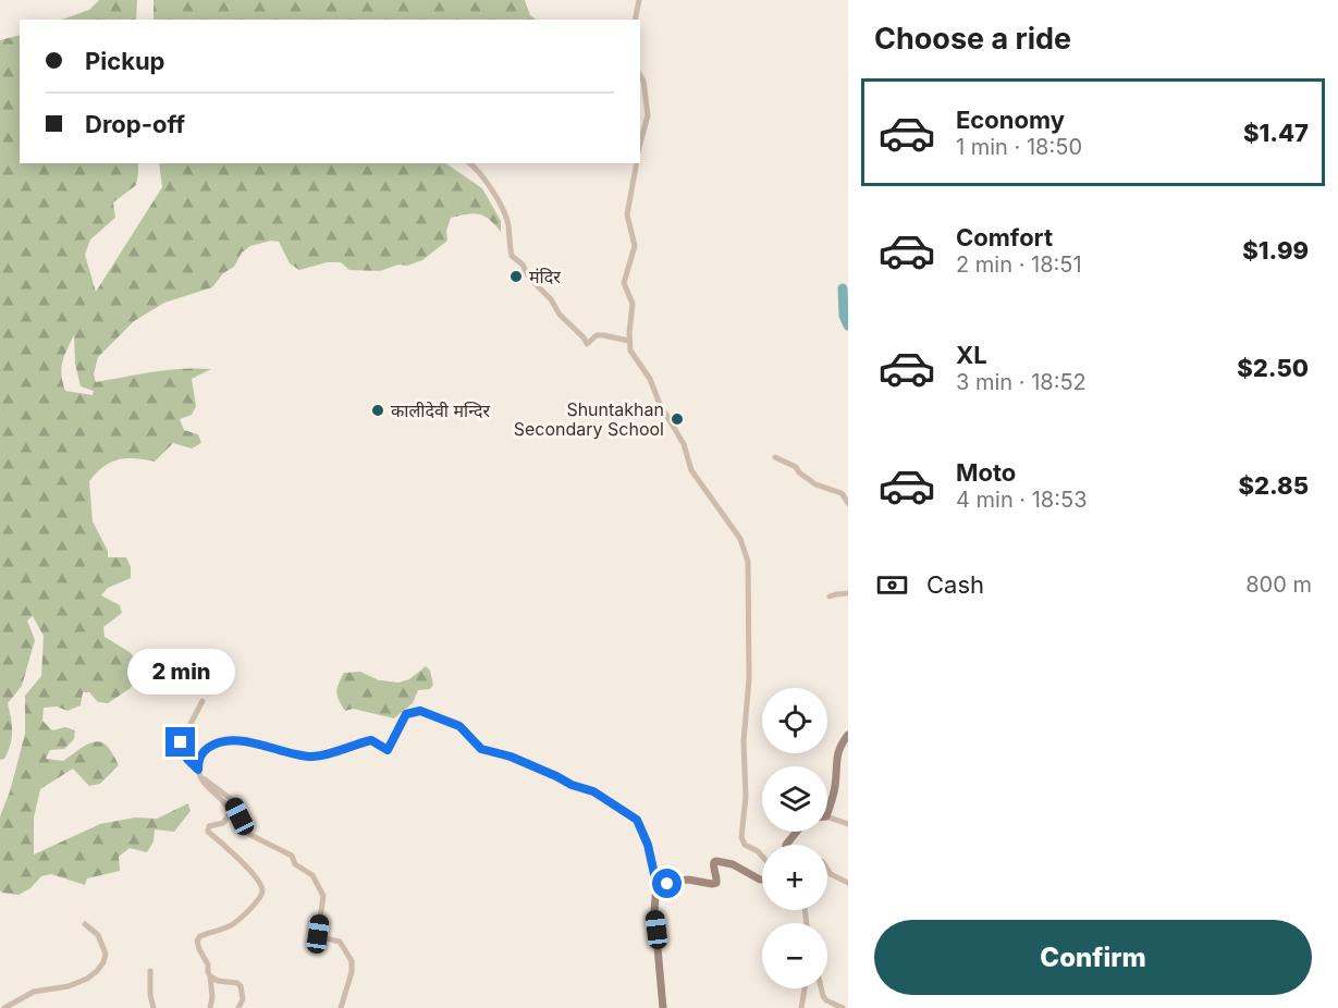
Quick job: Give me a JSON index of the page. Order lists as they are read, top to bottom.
{
  "places": ["मंदिर", "कालीदेवी मन्दिर", "Shuntakhan Secondary School"],
  "page": {
    "heading": "Choose a ride",
    "banner": ["Pickup", "Drop-off"],
    "list": [
      {
        "name": "Economy",
        "note": "1 min · 18:50",
        "value": "$1.47"
      },
      {
        "name": "Comfort",
        "note": "2 min · 18:51",
        "value": "$1.99"
      },
      {
        "name": "XL",
        "note": "3 min · 18:52",
        "value": "$2.50"
      },
      {
        "name": "Moto",
        "note": "4 min · 18:53",
        "value": "$2.85"
      }
    ],
    "pay": ["Cash", "800 m"],
    "bubble": "2 min",
    "map_buttons": ["+", "−"],
    "buttons": "Confirm"
  }
}
